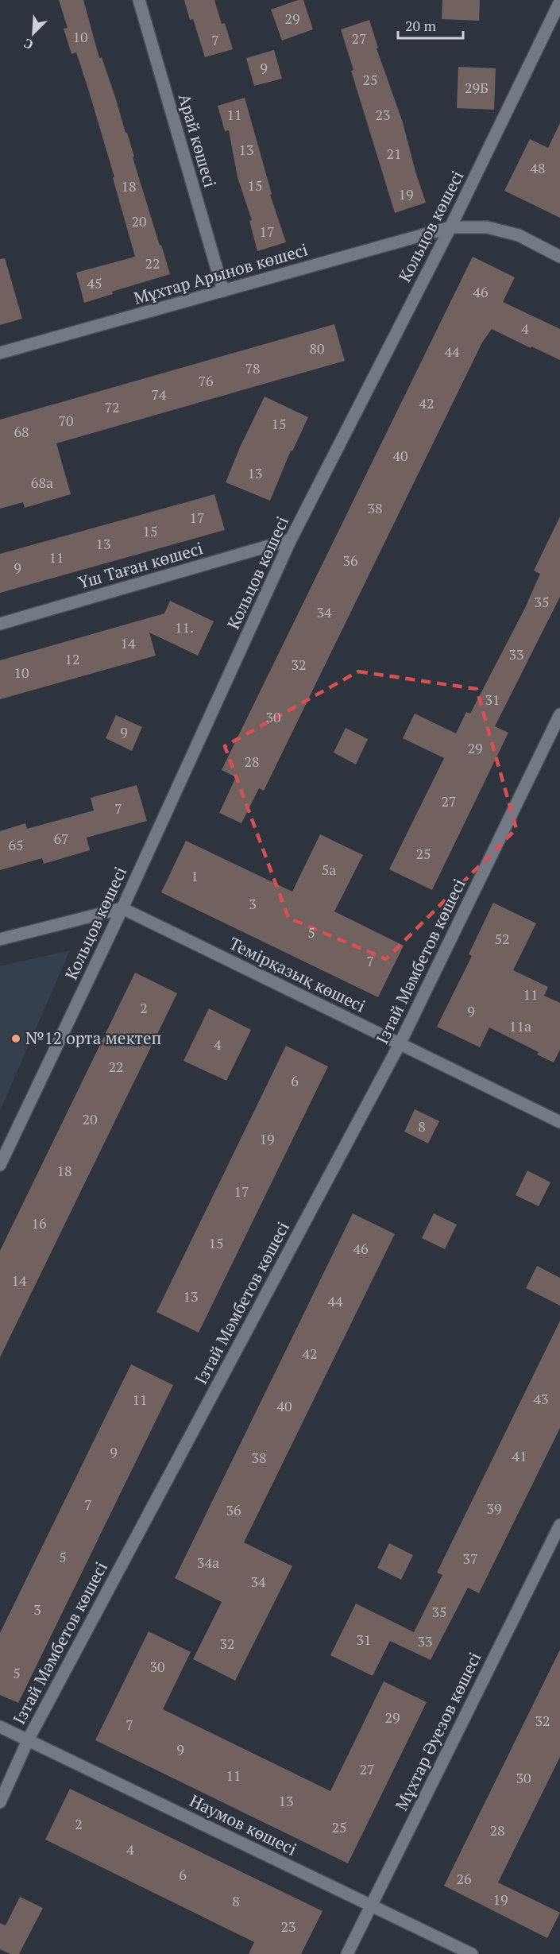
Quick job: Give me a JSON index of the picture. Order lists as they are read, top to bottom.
{
  "streets": {
    "street": [
      "Арай көшесі",
      "Кольцов көшесі",
      "Мұхтар Арынов көшесі",
      "Үш Таған көшесі",
      "Ізтай Мәмбетов көшесі",
      "Темірқазық көшесі",
      "Мұхтар Әуезов көшесі",
      "Наумов көшесі"
    ]
  },
  "crossings": [
    ["Арай көшесі", "Мұхтар Арынов көшесі"],
    ["Кольцов көшесі", "Мұхтар Арынов көшесі"],
    ["Кольцов көшесі", "Үш Таған көшесі"],
    ["Кольцов көшесі", "Темірқазық көшесі"],
    ["Ізтай Мәмбетов көшесі", "Темірқазық көшесі"],
    ["Ізтай Мәмбетов көшесі", "Наумов көшесі"],
    ["Мұхтар Әуезов көшесі", "Наумов көшесі"]
  ],
  "places": ["№12 орта мектеп"],
  "house_numbers": [
    "29",
    "10",
    "27",
    "7",
    "9",
    "25",
    "29Б",
    "11",
    "23",
    "13",
    "21",
    "48",
    "15",
    "18",
    "19",
    "20",
    "17",
    "22",
    "45",
    "46",
    "4",
    "80",
    "44",
    "78",
    "76",
    "74",
    "42",
    "72",
    "70",
    "15",
    "68",
    "40",
    "13",
    "68а",
    "38",
    "17",
    "15",
    "13",
    "11",
    "36",
    "9",
    "35",
    "34",
    "11.",
    "14",
    "33",
    "12",
    "32",
    "10",
    "31",
    "30",
    "9",
    "29",
    "28",
    "27",
    "7",
    "67",
    "65",
    "25",
    "5а",
    "1",
    "3",
    "5",
    "52",
    "7",
    "11",
    "2",
    "9",
    "11а",
    "4",
    "22",
    "6",
    "20",
    "8",
    "19",
    "18",
    "17",
    "16",
    "15",
    "46",
    "14",
    "13",
    "44",
    "42",
    "43",
    "11",
    "40",
    "9",
    "41",
    "38",
    "7",
    "39",
    "36",
    "5",
    "37",
    "34а",
    "34",
    "3",
    "35",
    "31",
    "33",
    "32",
    "30",
    "5",
    "29",
    "32",
    "7",
    "9",
    "27",
    "11",
    "30",
    "13",
    "2",
    "25",
    "28",
    "4",
    "6",
    "26",
    "19",
    "8",
    "23"
  ],
  "scale_bar": "20 m",
  "north": "bottom left"
}
